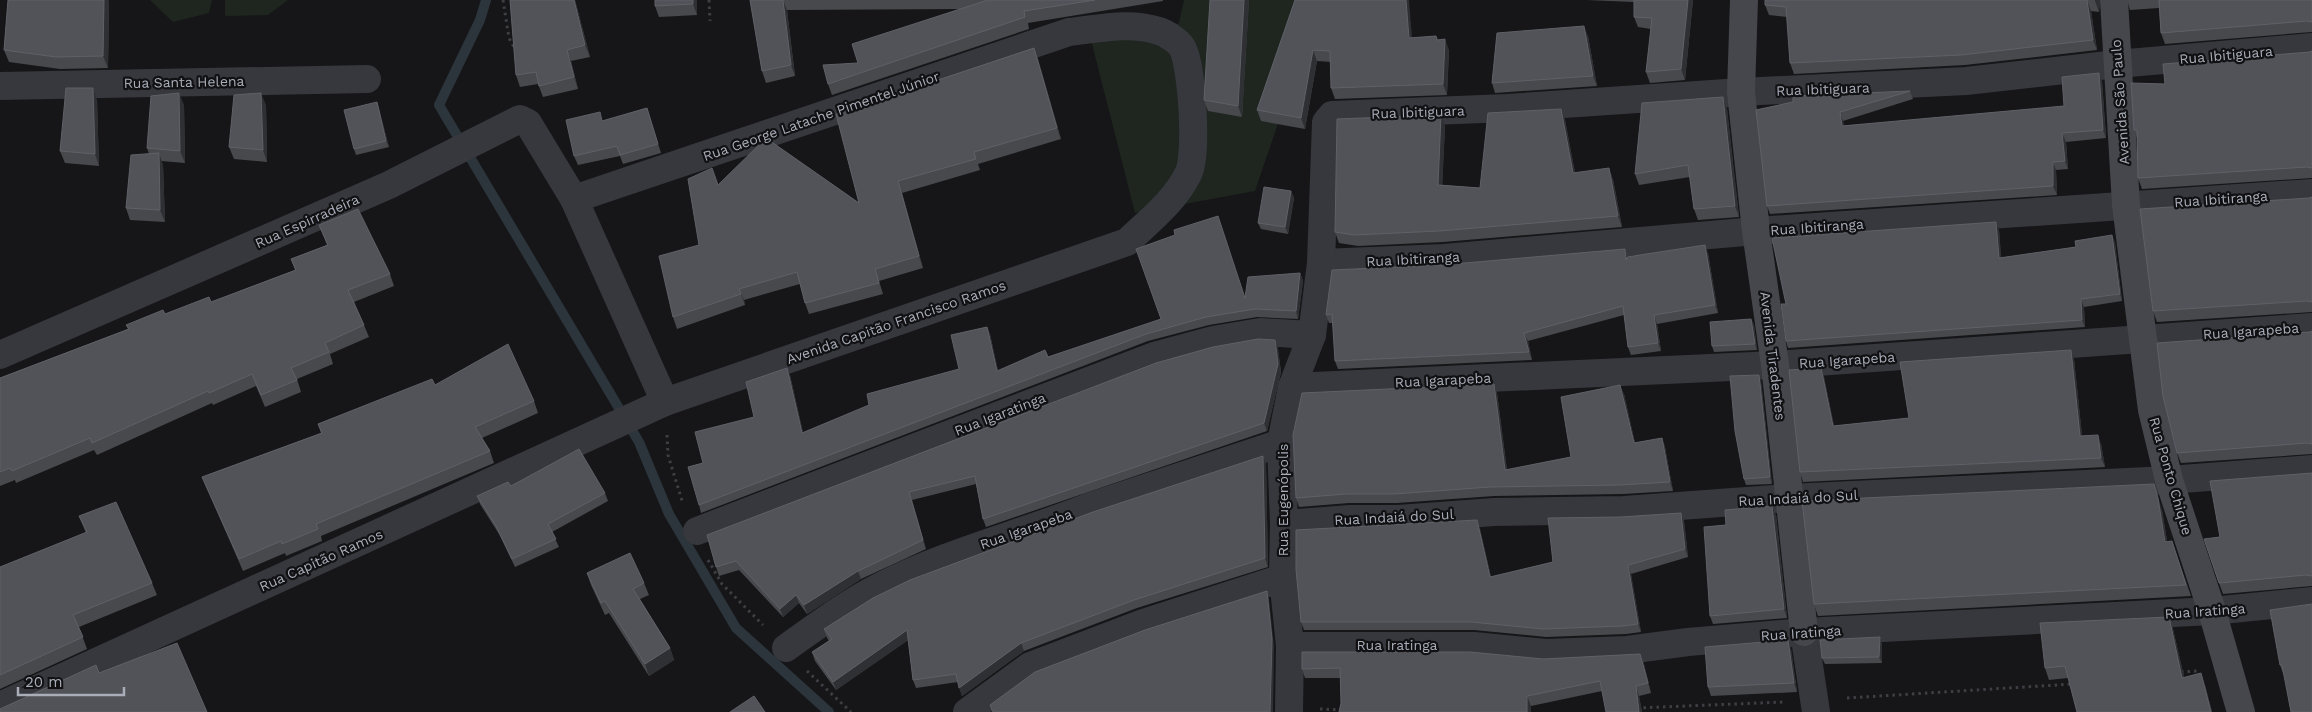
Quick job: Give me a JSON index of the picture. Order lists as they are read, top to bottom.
{
  "streets": {
    "main road": ["Avenida São Paulo", "Avenida Tiradentes", "Rua Ponto Chique"],
    "street": [
      "Rua Ibitiguara",
      "Rua Santa Helena",
      "Rua George Latache Pimentel Júnior",
      "Rua Ibitiranga",
      "Rua Espirradeira",
      "Avenida Capitão Francisco Ramos",
      "Rua Igarapeba",
      "Rua Igaratinga",
      "Rua Indaiá do Sul",
      "Rua Eugenópolis",
      "Rua Capitão Ramos",
      "Rua Iratinga"
    ]
  },
  "crossings": [
    ["Rua Ibitiguara", "Avenida São Paulo"],
    ["Rua Ibitiguara", "Avenida Tiradentes"],
    ["Rua Ibitiguara", "Rua Eugenópolis"],
    ["Avenida São Paulo", "Rua Ibitiranga"],
    ["Avenida São Paulo", "Rua Ponto Chique"],
    ["Rua George Latache Pimentel Júnior", "Rua Espirradeira"],
    ["Rua George Latache Pimentel Júnior", "Avenida Capitão Francisco Ramos"],
    ["Rua Ibitiranga", "Avenida Tiradentes"],
    ["Rua Ibitiranga", "Rua Ponto Chique"],
    ["Rua Ibitiranga", "Rua Eugenópolis"],
    ["Avenida Capitão Francisco Ramos", "Rua Capitão Ramos"],
    ["Rua Igarapeba", "Avenida Tiradentes"],
    ["Rua Igarapeba", "Rua Ponto Chique"],
    ["Rua Igarapeba", "Rua Eugenópolis"],
    ["Avenida Tiradentes", "Rua Indaiá do Sul"],
    ["Avenida Tiradentes", "Rua Iratinga"],
    ["Rua Igaratinga", "Rua Eugenópolis"],
    ["Rua Ponto Chique", "Rua Indaiá do Sul"],
    ["Rua Ponto Chique", "Rua Iratinga"],
    ["Rua Indaiá do Sul", "Rua Eugenópolis"],
    ["Rua Eugenópolis", "Rua Iratinga"]
  ],
  "scale_bar": "20 m"
}
